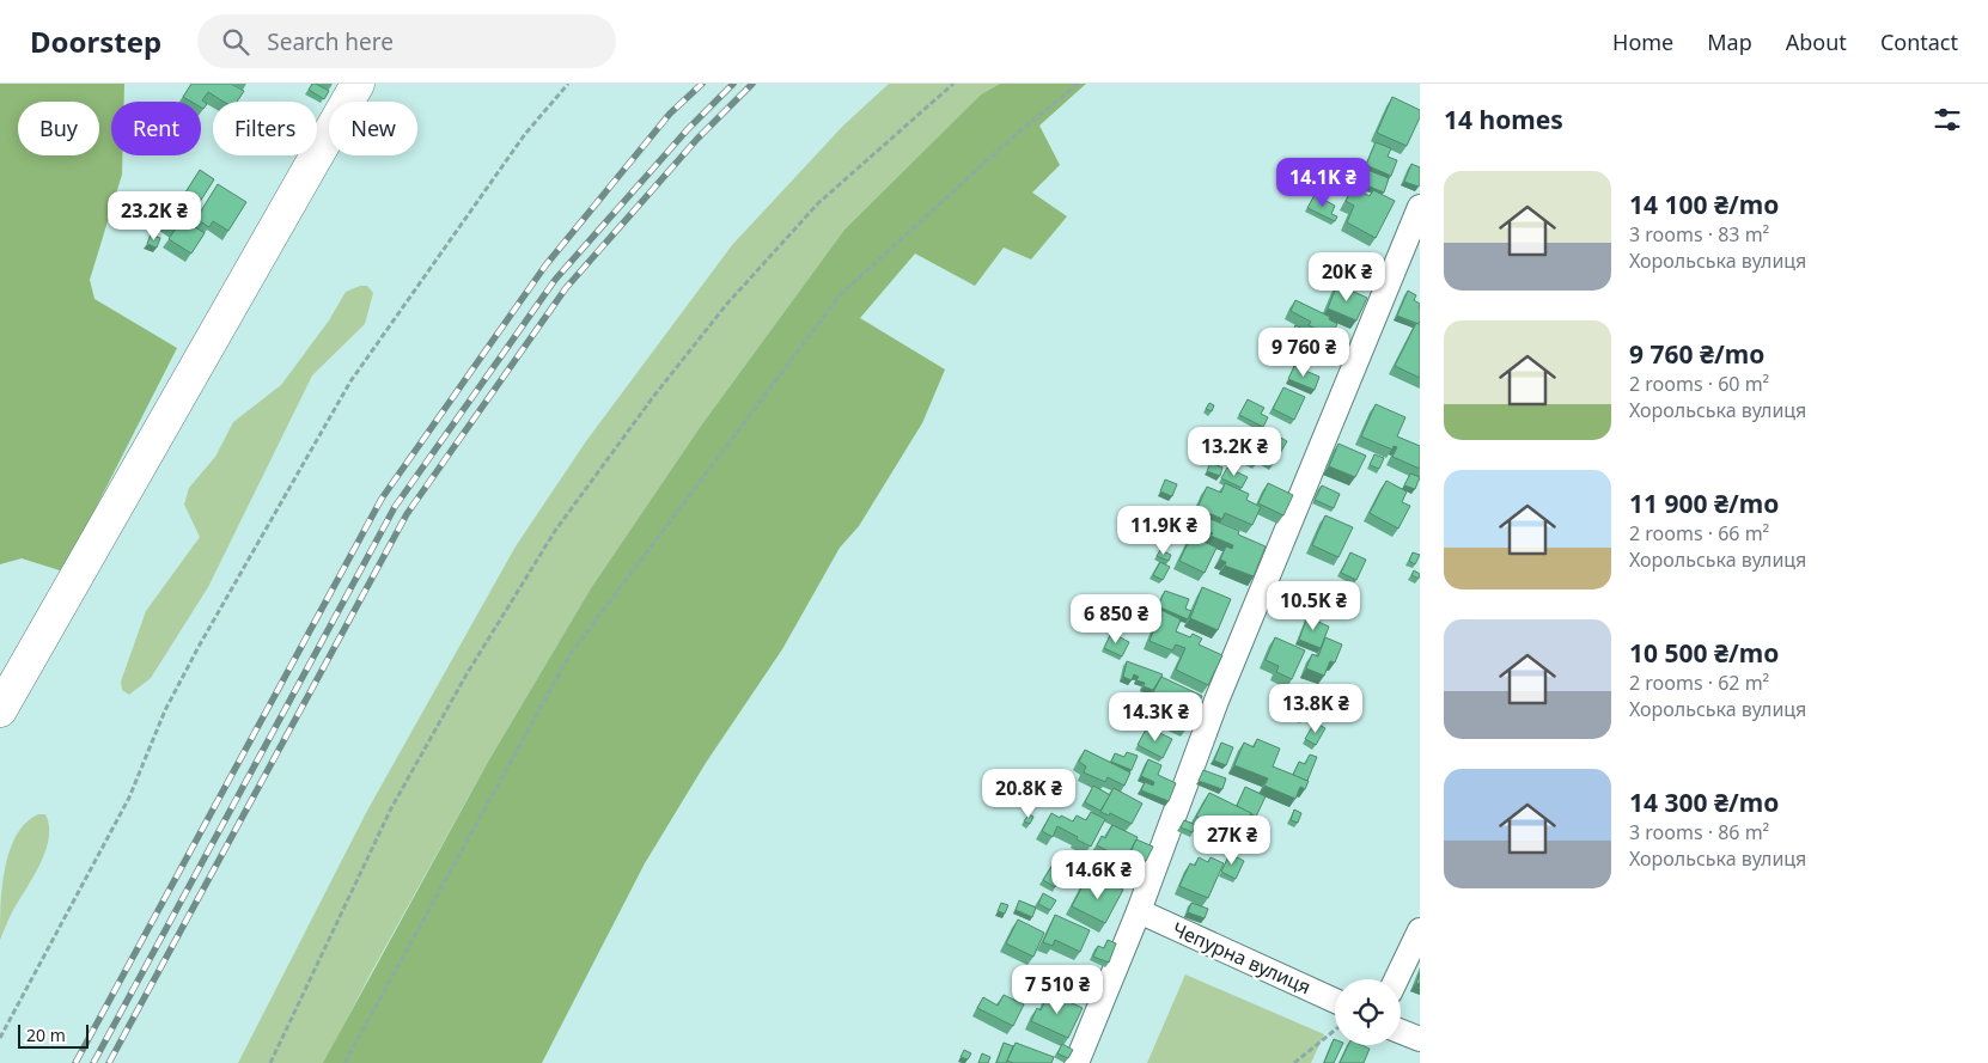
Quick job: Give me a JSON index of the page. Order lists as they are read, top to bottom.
{
  "streets": {
    "street": ["Чепурна вулиця"]
  },
  "scale_bar": "20 m",
  "page": {
    "header": "Doorstep",
    "search": "Search here",
    "nav": [
      "Home",
      "Map",
      "About",
      "Contact"
    ],
    "heading": "14 homes",
    "chip": [
      "Buy",
      "Rent",
      "Filters",
      "New"
    ],
    "list": [
      {
        "name": "14 100 ₴/mo",
        "note": "3 rooms · 83 m² · Хорольська вулиця"
      },
      {
        "name": "9 760 ₴/mo",
        "note": "2 rooms · 60 m² · Хорольська вулиця"
      },
      {
        "name": "11 900 ₴/mo",
        "note": "2 rooms · 66 m² · Хорольська вулиця"
      },
      {
        "name": "10 500 ₴/mo",
        "note": "2 rooms · 62 m² · Хорольська вулиця"
      },
      {
        "name": "14 300 ₴/mo",
        "note": "3 rooms · 86 m² · Хорольська вулиця"
      }
    ],
    "price": [
      "14.1K ₴",
      "23.2K ₴",
      "20K ₴",
      "9 760 ₴",
      "13.2K ₴",
      "11.9K ₴",
      "10.5K ₴",
      "6 850 ₴",
      "13.8K ₴",
      "14.3K ₴",
      "20.8K ₴",
      "27K ₴",
      "14.6K ₴",
      "7 510 ₴"
    ],
    "scale": "20 m"
  }
}
